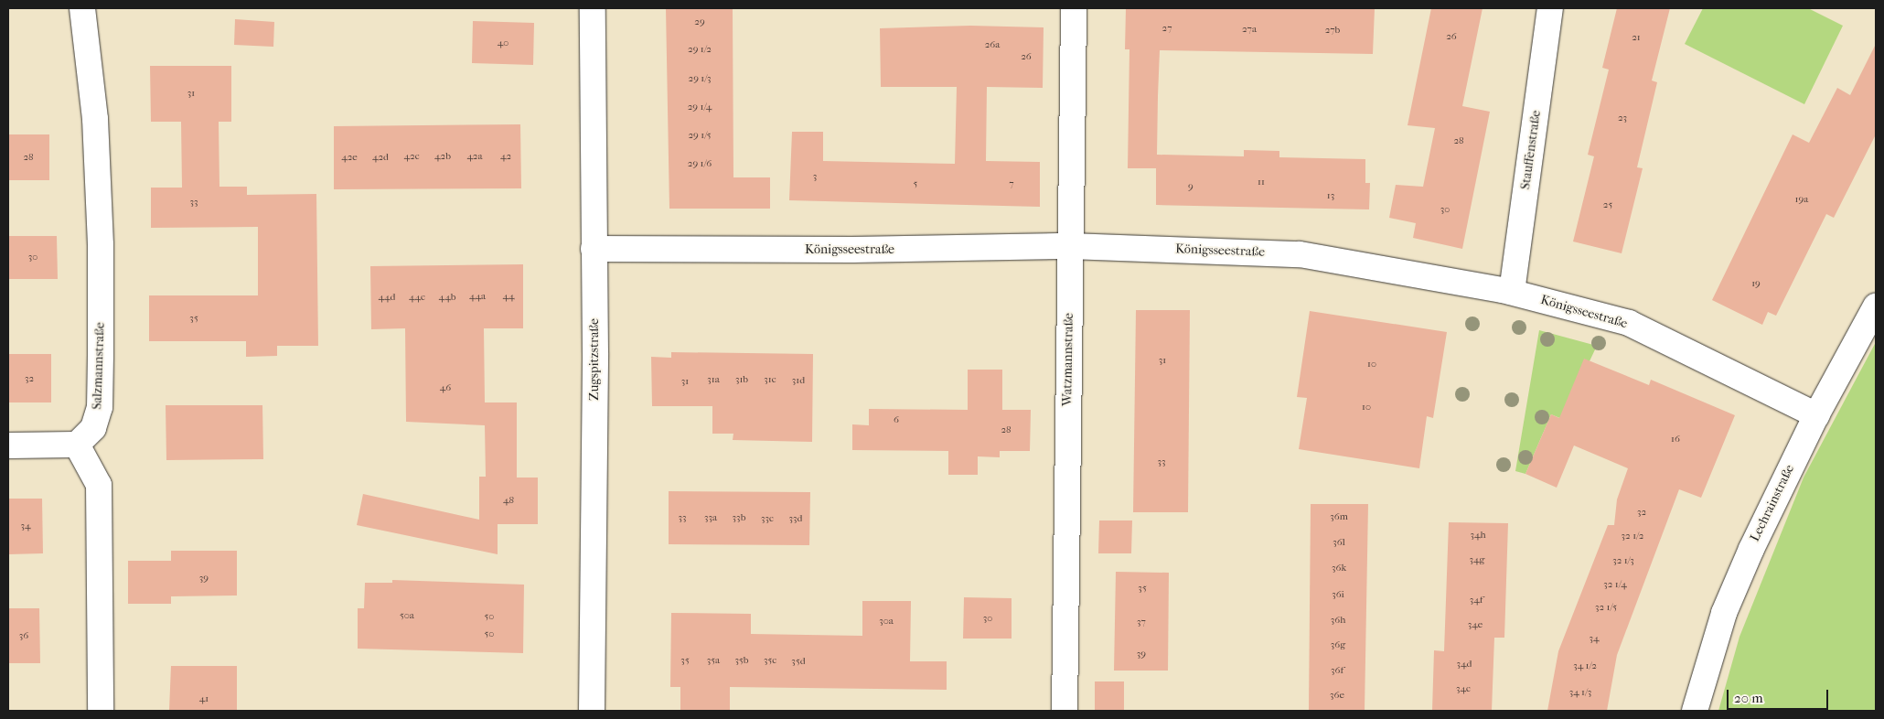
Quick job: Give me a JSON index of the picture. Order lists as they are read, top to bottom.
{
  "streets": {
    "street": [
      "Stauffenstraße",
      "Königsseestraße",
      "Zugspitzstraße",
      "Watzmannstraße",
      "Salzmannstraße",
      "Lechrainstraße"
    ]
  },
  "crossings": [
    ["Stauffenstraße", "Königsseestraße"],
    ["Königsseestraße", "Zugspitzstraße"],
    ["Königsseestraße", "Watzmannstraße"],
    ["Königsseestraße", "Lechrainstraße"]
  ],
  "house_numbers": [
    "29",
    "27",
    "27a",
    "27b",
    "26",
    "21",
    "40",
    "26a",
    "29 1/2",
    "26",
    "29 1/3",
    "31",
    "29 1/4",
    "23",
    "29 1/5",
    "28",
    "42c",
    "42b",
    "42a",
    "42",
    "28",
    "42e",
    "42d",
    "29 1/6",
    "3",
    "11",
    "5",
    "7",
    "9",
    "13",
    "19a",
    "33",
    "25",
    "30",
    "30",
    "19",
    "44a",
    "44",
    "44d",
    "44c",
    "44b",
    "35",
    "31",
    "10",
    "32",
    "31a",
    "31b",
    "31c",
    "31d",
    "31",
    "46",
    "10",
    "6",
    "28",
    "16",
    "33",
    "48",
    "32",
    "36m",
    "33",
    "33a",
    "33b",
    "33c",
    "33d",
    "34",
    "34h",
    "32 1/2",
    "36l",
    "34g",
    "32 1/3",
    "36k",
    "39",
    "32 1/4",
    "35",
    "36i",
    "34f",
    "32 1/5",
    "50a",
    "50",
    "30",
    "36h",
    "30a",
    "37",
    "34e",
    "50",
    "36",
    "34",
    "36g",
    "39",
    "35",
    "35a",
    "35b",
    "35c",
    "35d",
    "34d",
    "34 1/2",
    "36f",
    "34c",
    "34 1/3",
    "36e",
    "41"
  ],
  "scale_bar": "20 m"
}
